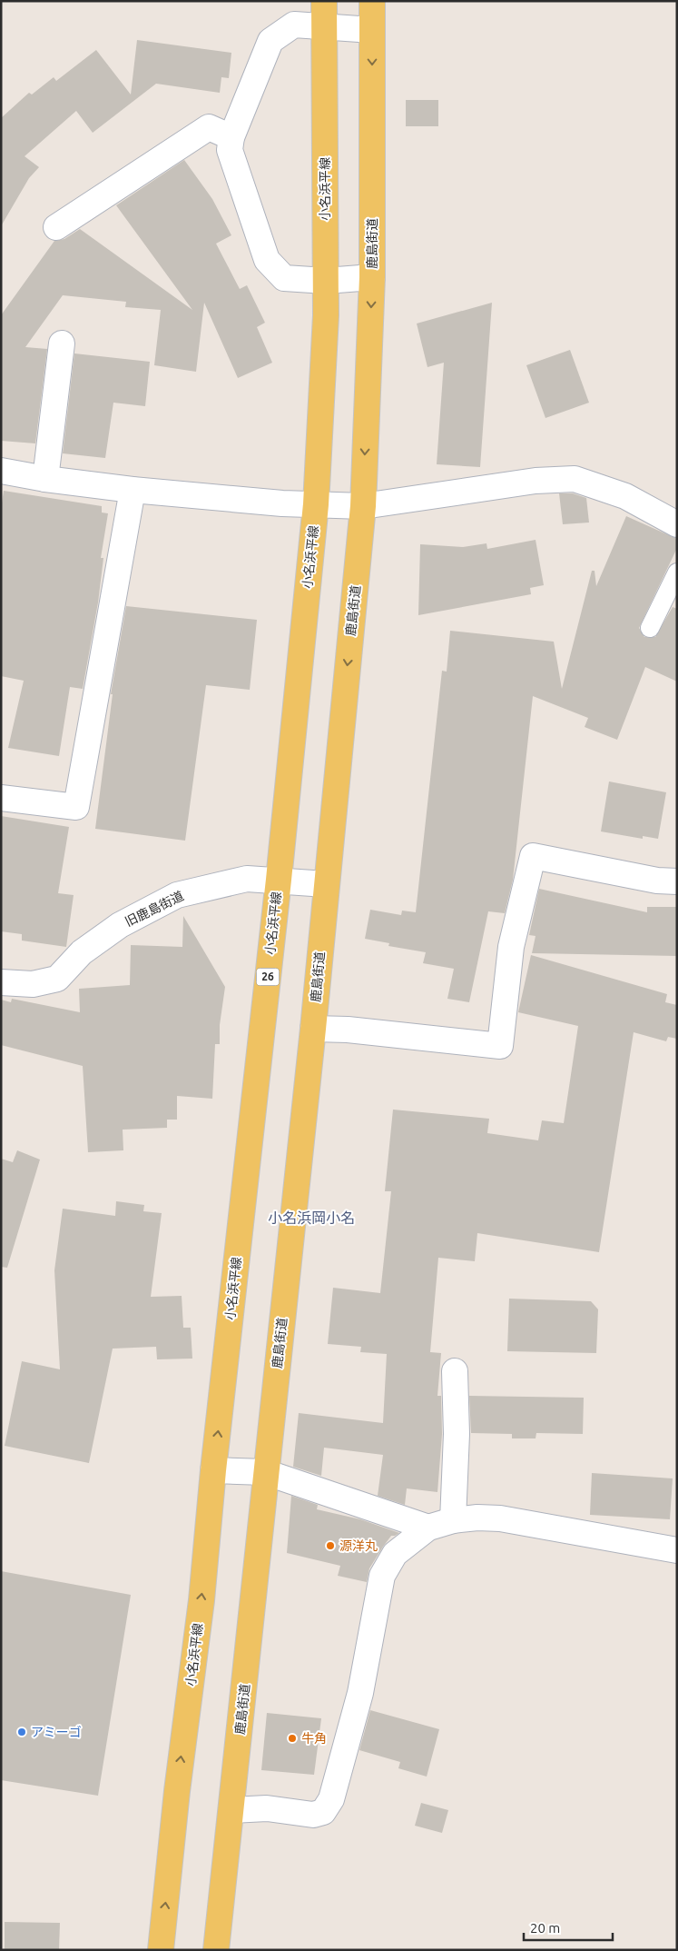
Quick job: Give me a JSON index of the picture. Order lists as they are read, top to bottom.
{
  "streets": {
    "main road": ["小名浜平線", "鹿島街道", "26"],
    "street": ["旧鹿島街道"]
  },
  "crossings": [
    ["小名浜平線", "旧鹿島街道"],
    ["鹿島街道", "旧鹿島街道"]
  ],
  "one_way": ["小名浜平線", "鹿島街道"],
  "districts": ["小名浜岡小名"],
  "places": ["源洋丸", "アミーゴ", "牛角"],
  "scale_bar": "20 m"
}
